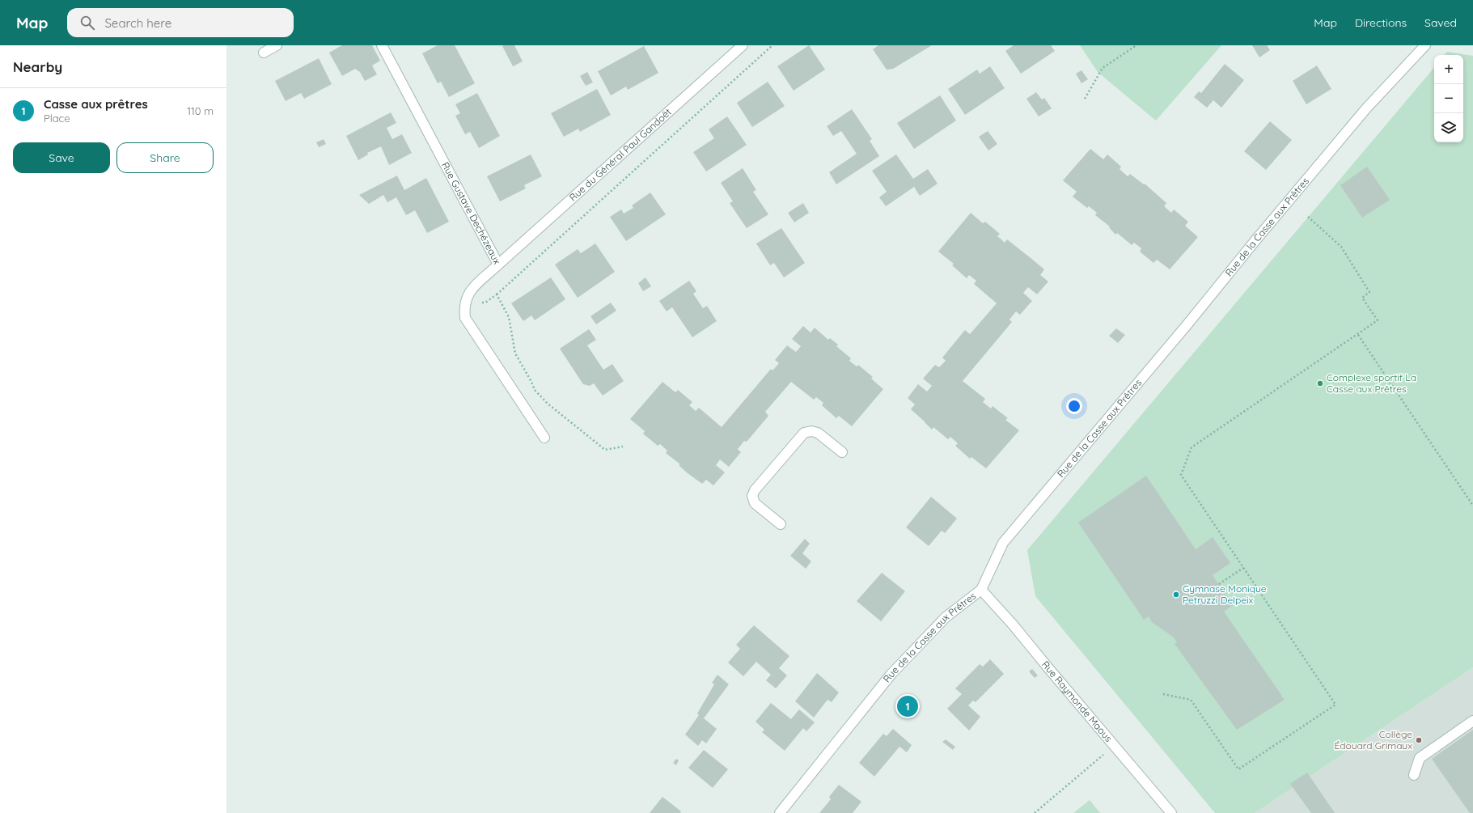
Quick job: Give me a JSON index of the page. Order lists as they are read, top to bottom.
{
  "streets": {
    "street": [
      "Rue du Général Paul Gandoët",
      "Rue Gustave Dechézeaux",
      "Rue de la Casse aux Prêtres",
      "Rue Raymonde Maous"
    ]
  },
  "crossings": [
    ["Rue du Général Paul Gandoët", "Rue Gustave Dechézeaux"],
    ["Rue de la Casse aux Prêtres", "Rue Raymonde Maous"]
  ],
  "places": ["Complexe sportif La Casse aux Prêtres", "Gymnase Monique Petruzzi Delpeix", "Collège Édouard Grimaux"],
  "page": {
    "header": "Map",
    "search": "Search here",
    "nav": ["Map", "Directions", "Saved"],
    "heading": "Nearby",
    "map_buttons": ["+", "−"],
    "list": [
      {
        "mark": "1",
        "name": "Casse aux prêtres",
        "note": "Place",
        "value": "110 m"
      }
    ],
    "buttons": ["Save", "Share"],
    "pins": "1"
  }
}
